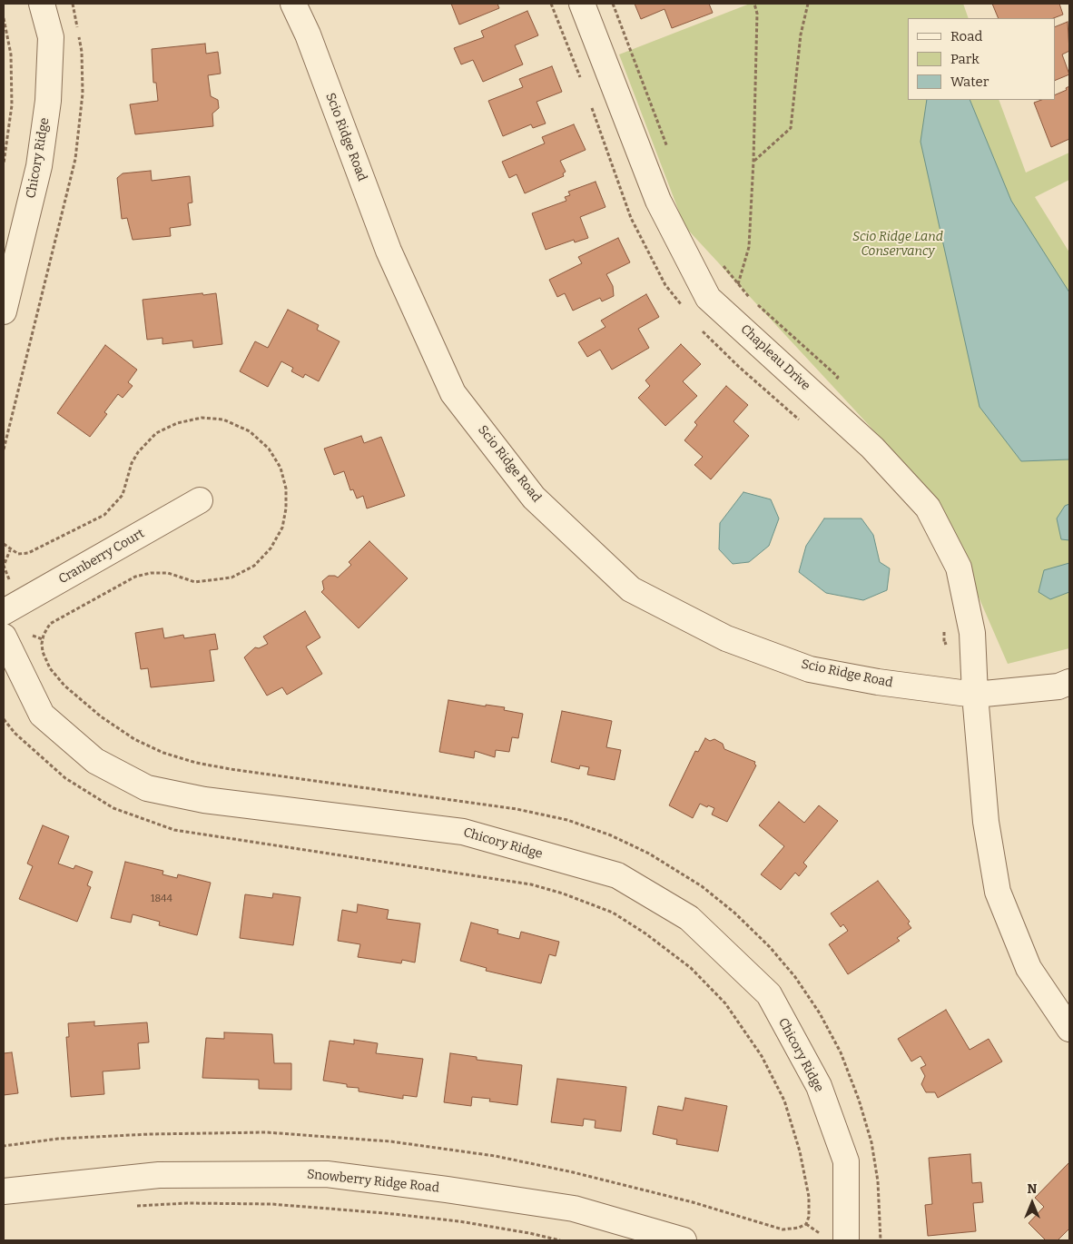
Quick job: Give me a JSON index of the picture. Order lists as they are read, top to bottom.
{
  "streets": {
    "street": [
      "Scio Ridge Road",
      "Chicory Ridge",
      "Chapleau Drive",
      "Cranberry Court",
      "Snowberry Ridge Road"
    ]
  },
  "crossings": [
    ["Scio Ridge Road", "Chapleau Drive"]
  ],
  "parks": ["Scio Ridge Land Conservancy"],
  "house_numbers": ["1844"],
  "legend": ["Road", "Park", "Water"],
  "north": "top"
}
